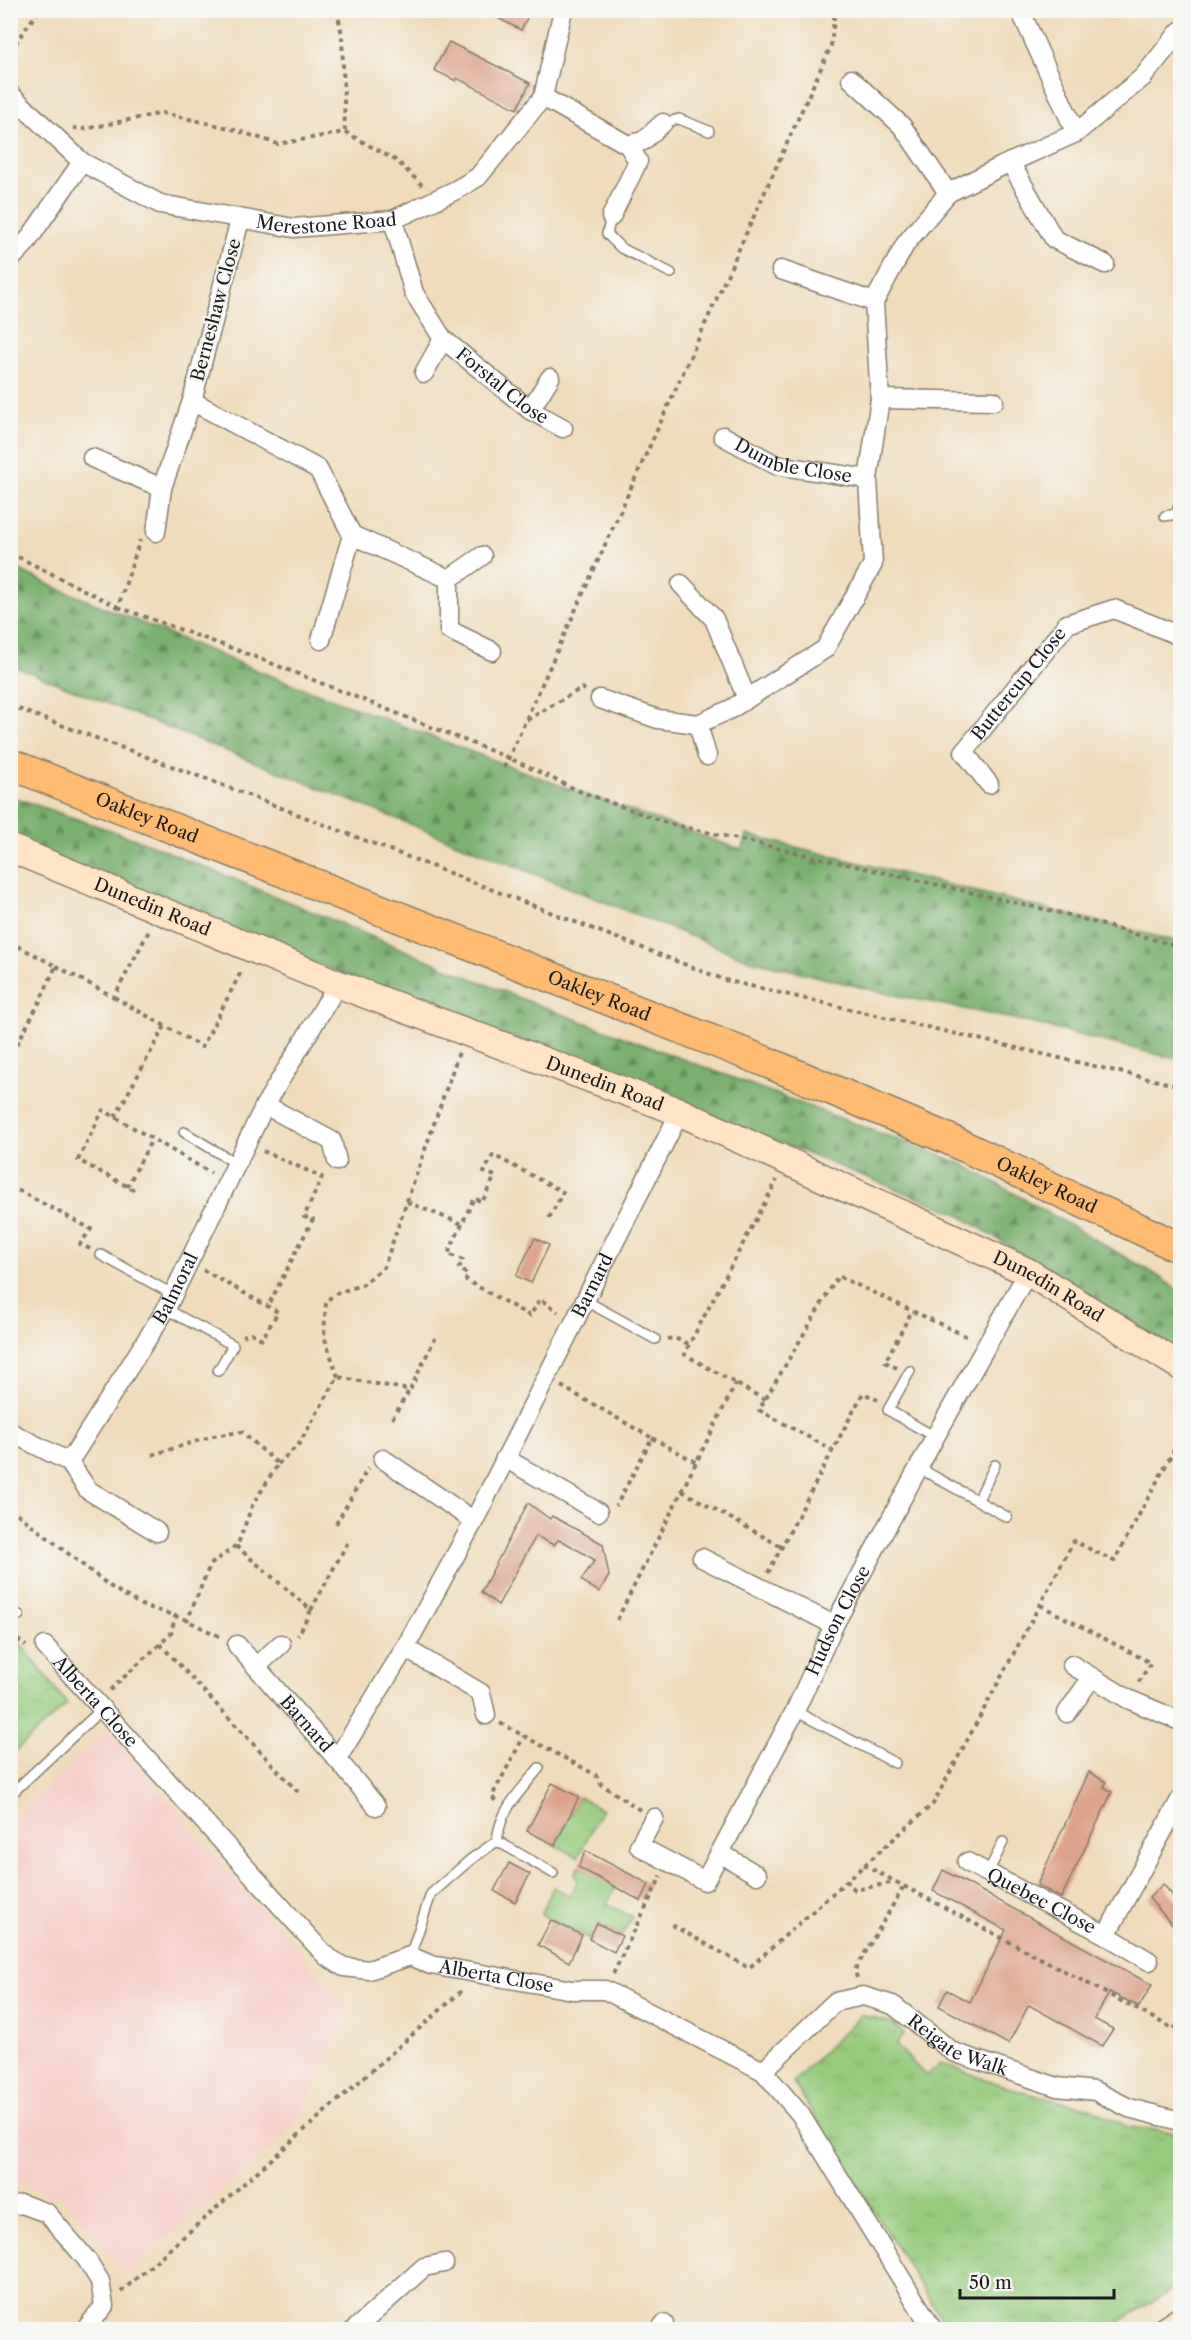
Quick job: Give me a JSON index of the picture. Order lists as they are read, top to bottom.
{
  "streets": {
    "main road": ["Oakley Road"],
    "street": [
      "Merestone Road",
      "Berneshaw Close",
      "Forstal Close",
      "Dumble Close",
      "Buttercup Close",
      "Dunedin Road",
      "Barnard",
      "Balmoral",
      "Hudson Close",
      "Alberta Close",
      "Quebec Close",
      "Reigate Walk"
    ]
  },
  "crossings": [
    ["Merestone Road", "Berneshaw Close"],
    ["Merestone Road", "Forstal Close"],
    ["Dunedin Road", "Barnard"],
    ["Dunedin Road", "Balmoral"],
    ["Dunedin Road", "Hudson Close"],
    ["Alberta Close", "Reigate Walk"]
  ],
  "scale_bar": "50 m"
}
